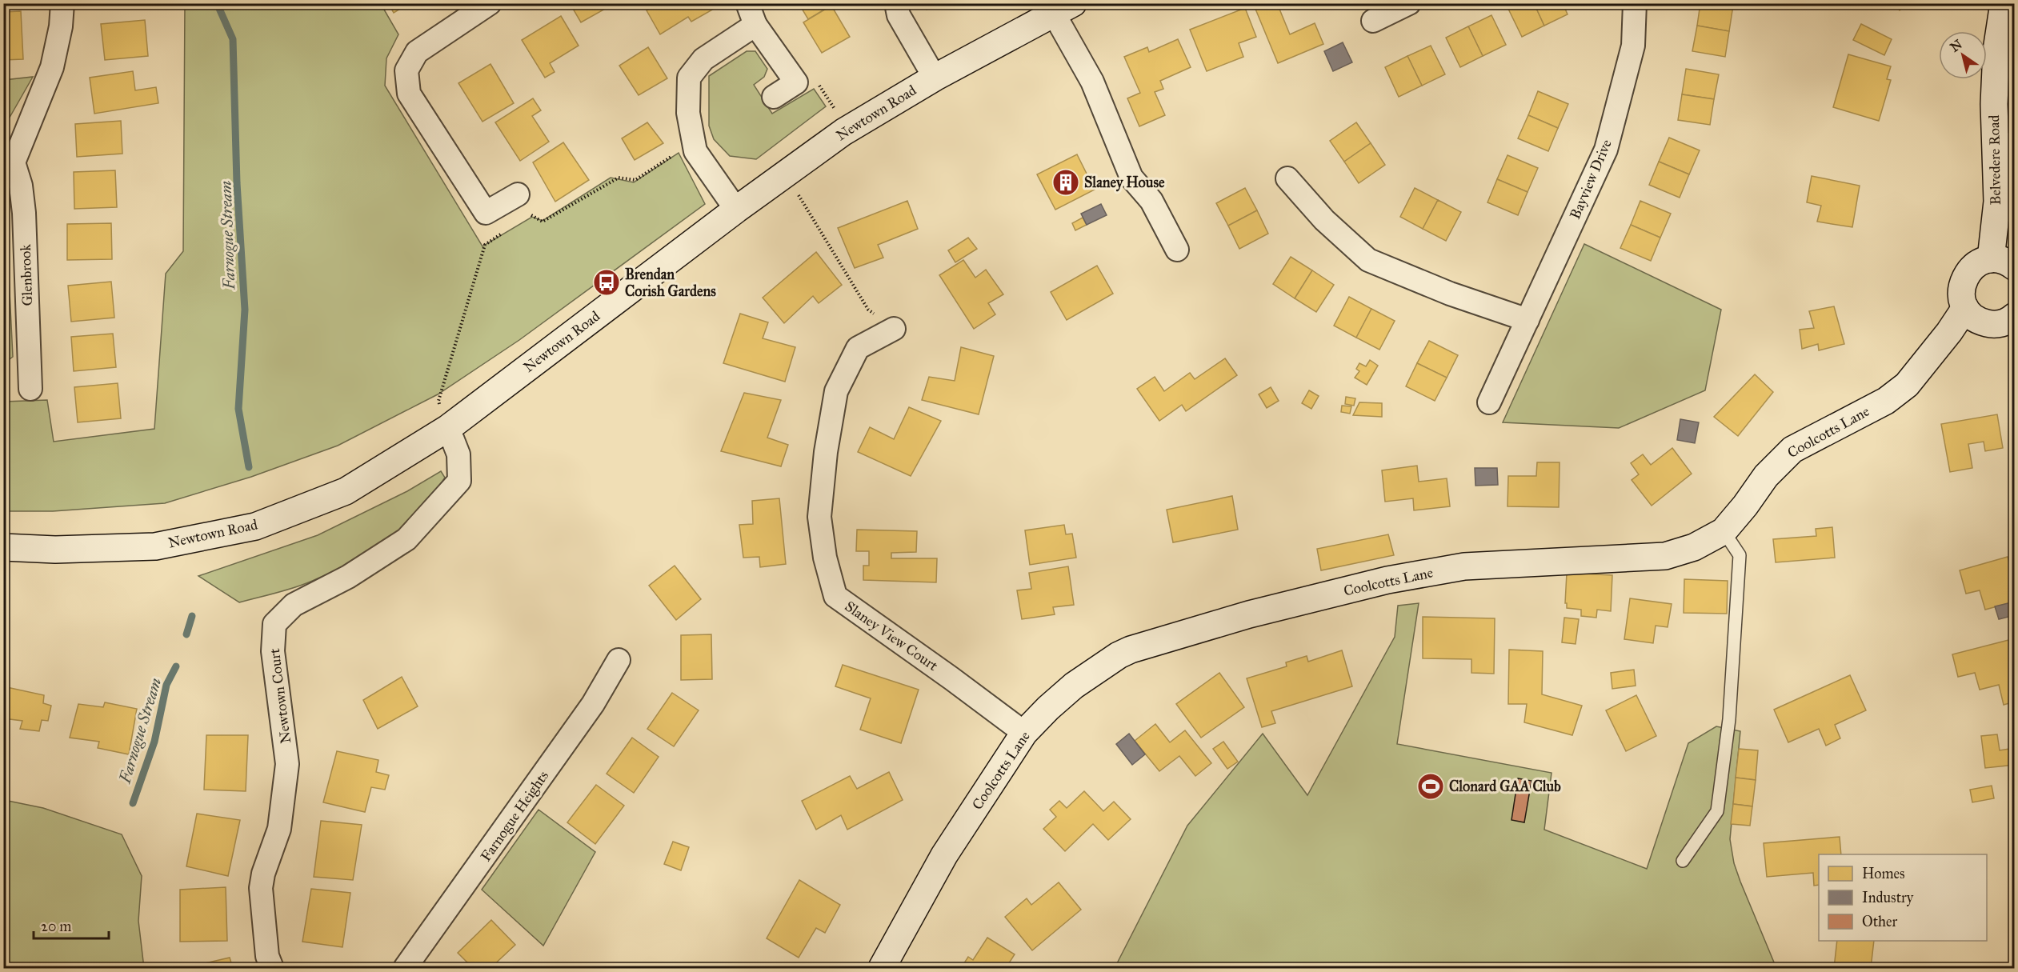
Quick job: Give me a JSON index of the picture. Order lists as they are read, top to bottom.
{
  "streets": {
    "street": [
      "Newtown Road",
      "Belvedere Road",
      "Bayview Drive",
      "Glenbrook",
      "Coolcotts Lane",
      "Slaney View Court",
      "Newtown Court",
      "Farnogue Heights"
    ]
  },
  "crossings": [
    ["Newtown Road", "Newtown Court"],
    ["Coolcotts Lane", "Slaney View Court"]
  ],
  "water": ["Farnogue Stream"],
  "places": {
    "building": ["Slaney House"],
    "bus stop": ["Brendan Corish Gardens"],
    "sports": ["Clonard GAA Club"]
  },
  "legend": ["Homes", "Industry", "Other"],
  "scale_bar": "20 m",
  "north": "top left"
}
